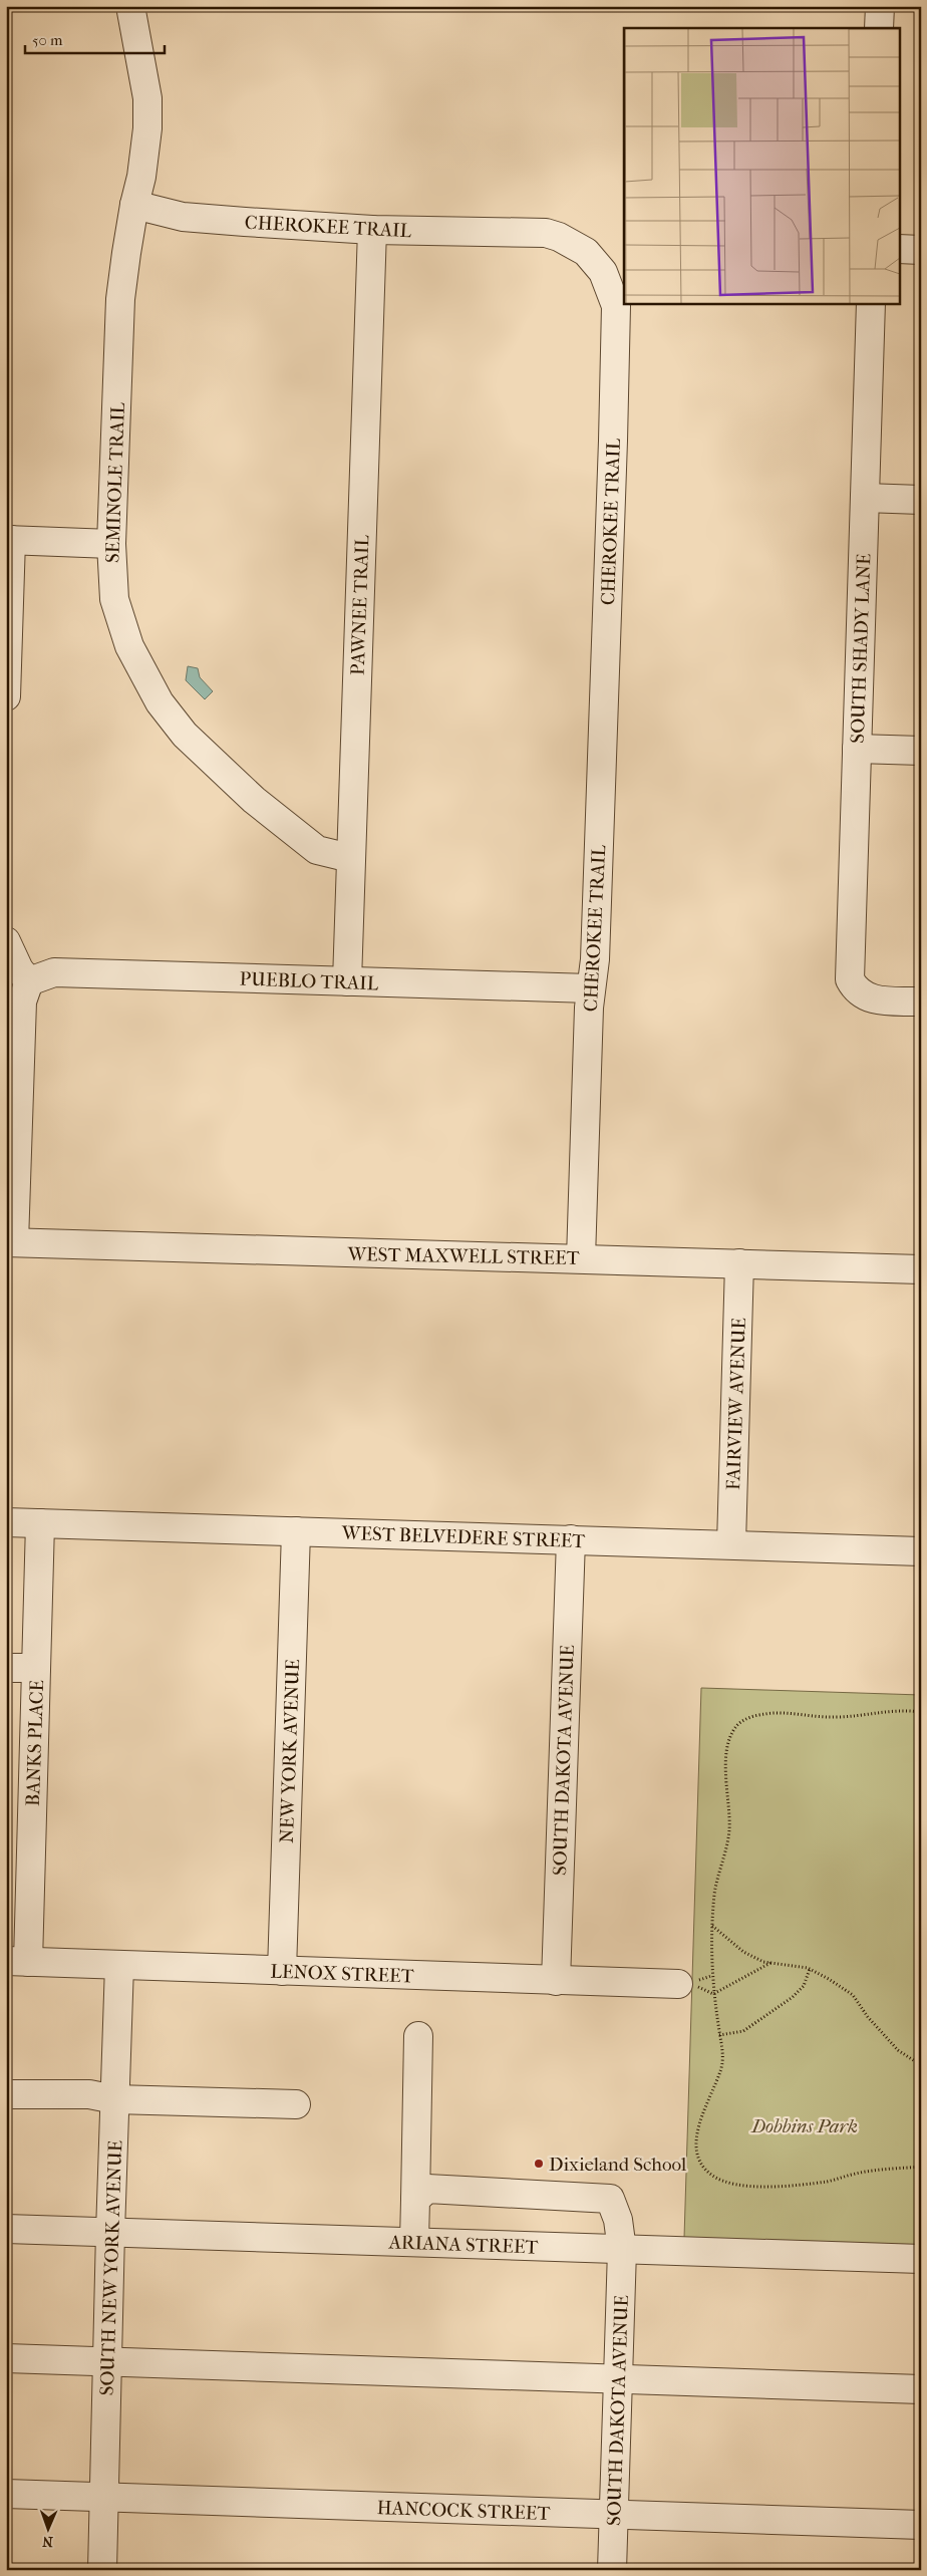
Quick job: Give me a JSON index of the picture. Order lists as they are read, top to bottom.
{
  "streets": {
    "street": [
      "CHEROKEE TRAIL",
      "SEMINOLE TRAIL",
      "PAWNEE TRAIL",
      "SOUTH SHADY LANE",
      "PUEBLO TRAIL",
      "WEST MAXWELL STREET",
      "FAIRVIEW AVENUE",
      "WEST BELVEDERE STREET",
      "BANKS PLACE",
      "NEW YORK AVENUE",
      "SOUTH DAKOTA AVENUE",
      "LENOX STREET",
      "ARIANA STREET",
      "SOUTH NEW YORK AVENUE",
      "HANCOCK STREET"
    ]
  },
  "crossings": [
    ["CHEROKEE TRAIL", "SEMINOLE TRAIL"],
    ["CHEROKEE TRAIL", "PAWNEE TRAIL"],
    ["CHEROKEE TRAIL", "PUEBLO TRAIL"],
    ["CHEROKEE TRAIL", "WEST MAXWELL STREET"],
    ["SEMINOLE TRAIL", "PAWNEE TRAIL"],
    ["PAWNEE TRAIL", "PUEBLO TRAIL"],
    ["WEST MAXWELL STREET", "FAIRVIEW AVENUE"],
    ["FAIRVIEW AVENUE", "WEST BELVEDERE STREET"],
    ["WEST BELVEDERE STREET", "BANKS PLACE"],
    ["WEST BELVEDERE STREET", "NEW YORK AVENUE"],
    ["WEST BELVEDERE STREET", "SOUTH DAKOTA AVENUE"],
    ["BANKS PLACE", "LENOX STREET"],
    ["NEW YORK AVENUE", "LENOX STREET"],
    ["SOUTH DAKOTA AVENUE", "LENOX STREET"],
    ["SOUTH DAKOTA AVENUE", "ARIANA STREET"],
    ["SOUTH DAKOTA AVENUE", "HANCOCK STREET"],
    ["LENOX STREET", "SOUTH NEW YORK AVENUE"],
    ["ARIANA STREET", "SOUTH NEW YORK AVENUE"],
    ["SOUTH NEW YORK AVENUE", "HANCOCK STREET"]
  ],
  "parks": ["Dobbins Park"],
  "places": ["Dixieland School"],
  "scale_bar": "50 m",
  "north": "bottom"
}
